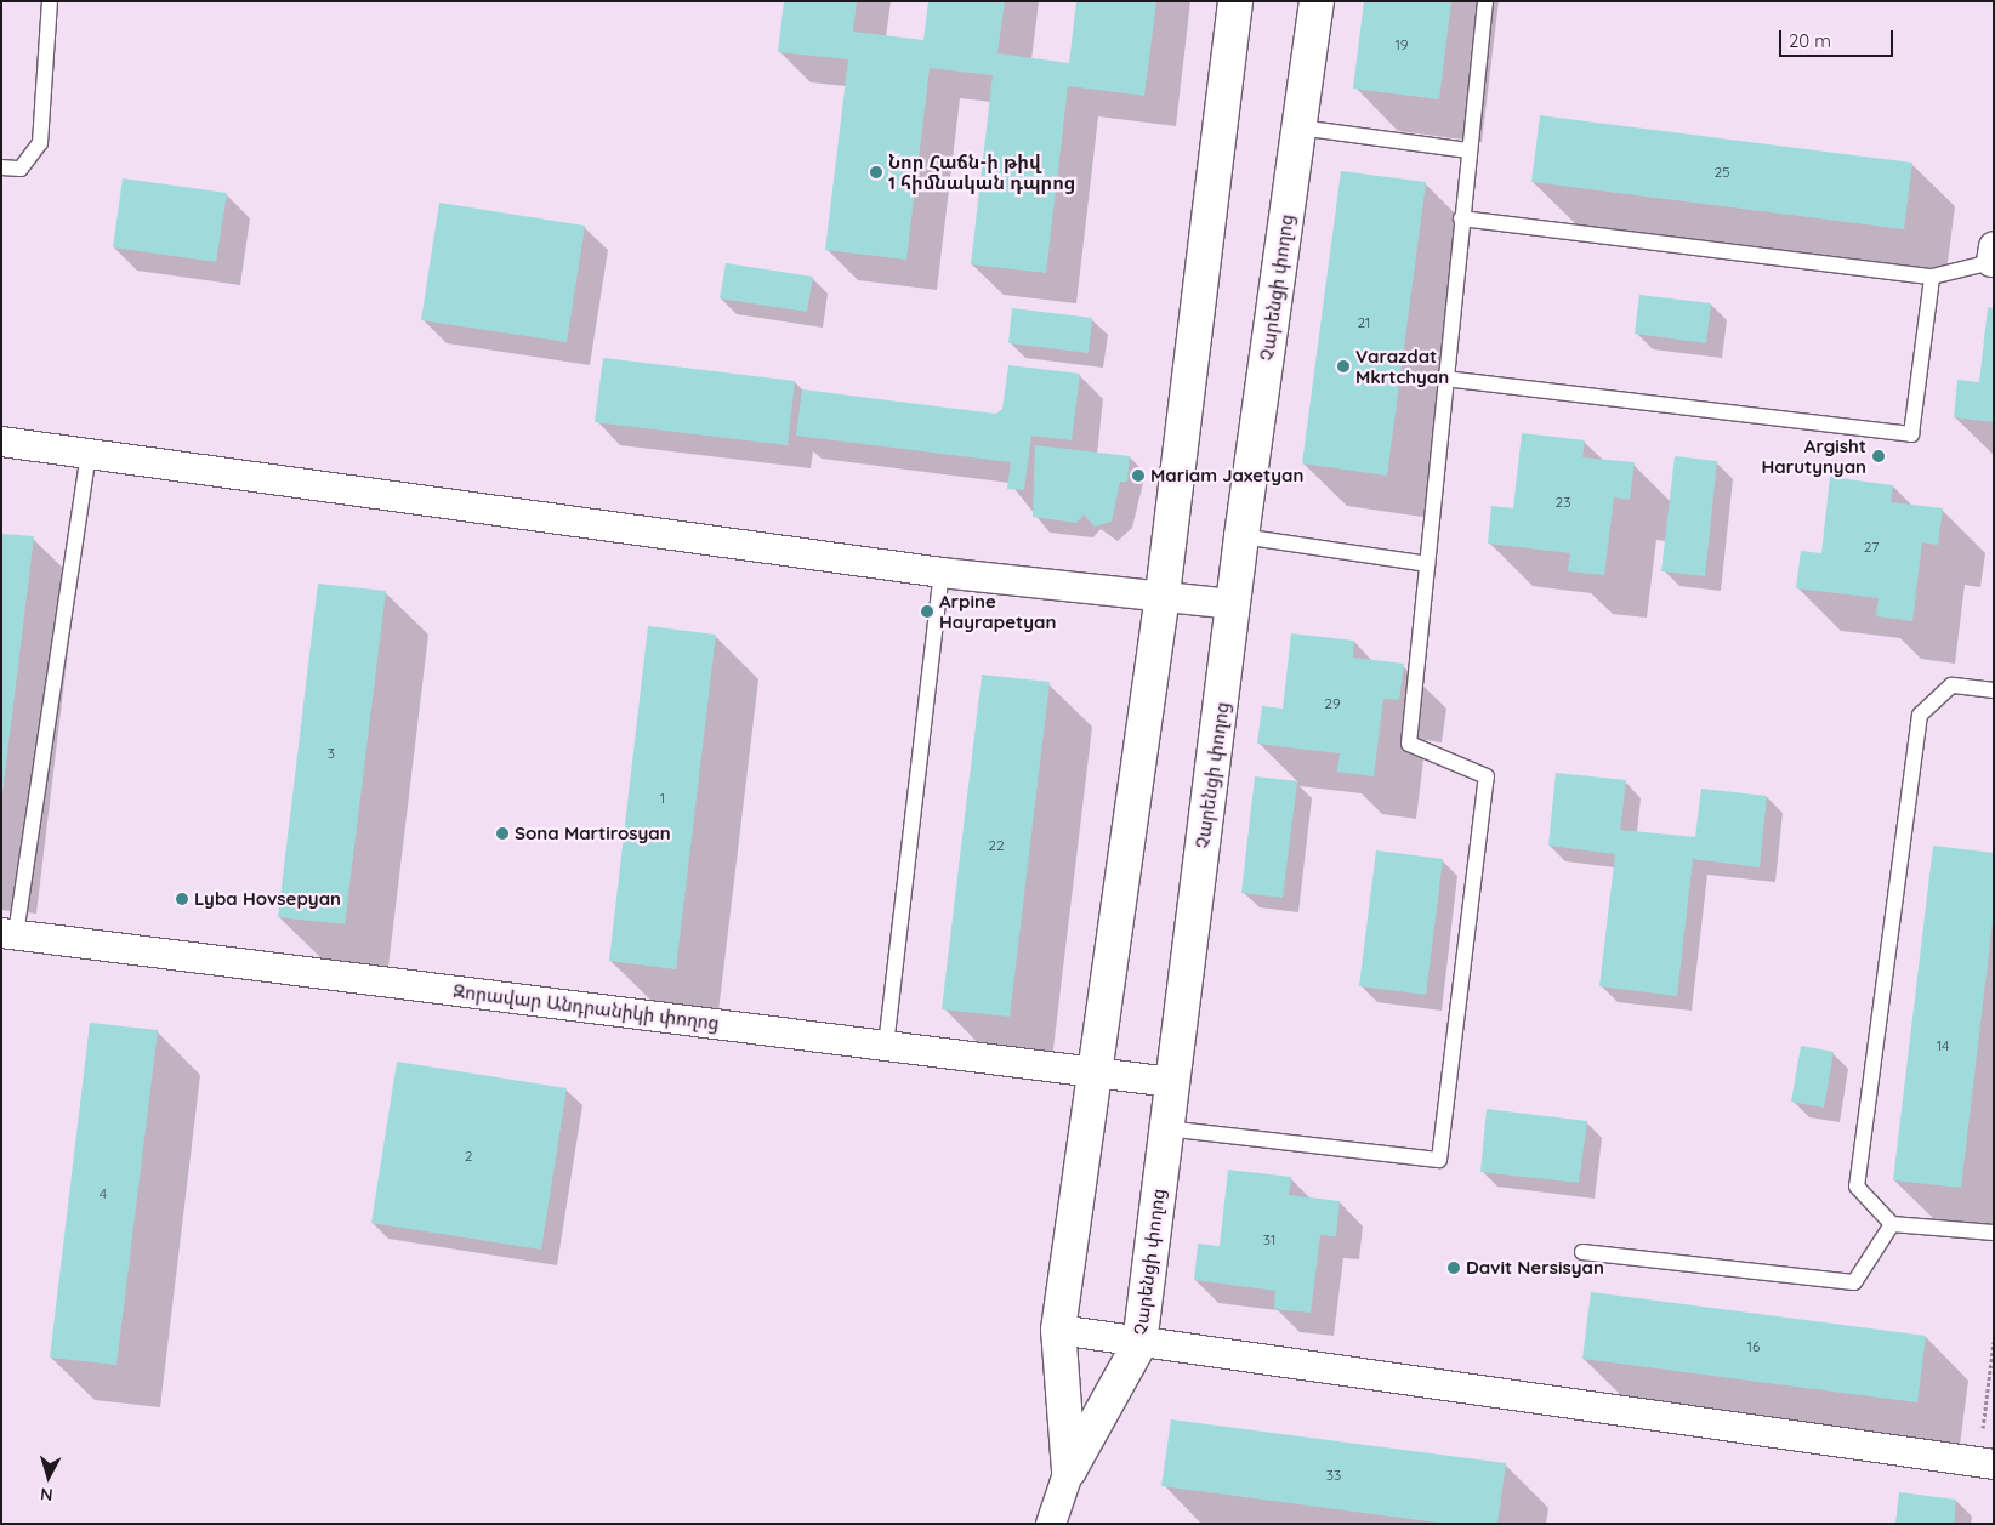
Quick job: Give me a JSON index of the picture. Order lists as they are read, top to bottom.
{
  "streets": {
    "street": ["Չարենցի փողոց", "Զորավար Անդրանիկի փողոց"]
  },
  "crossings": [
    ["Չարենցի փողոց", "Զորավար Անդրանիկի փողոց"]
  ],
  "places": [
    "Նոր Հաճն-ի թիվ 1 հիմնական դպրոց",
    "Varazdat Mkrtchyan",
    "Argisht Harutynyan",
    "Mariam Jaxetyan",
    "Arpine Hayrapetyan",
    "Sona Martirosyan",
    "Lyba Hovsepyan",
    "Davit Nersisyan"
  ],
  "house_numbers": [
    "19",
    "25",
    "21",
    "23",
    "27",
    "29",
    "3",
    "1",
    "22",
    "14",
    "2",
    "4",
    "31",
    "16",
    "33"
  ],
  "scale_bar": "20 m",
  "north": "bottom"
}
